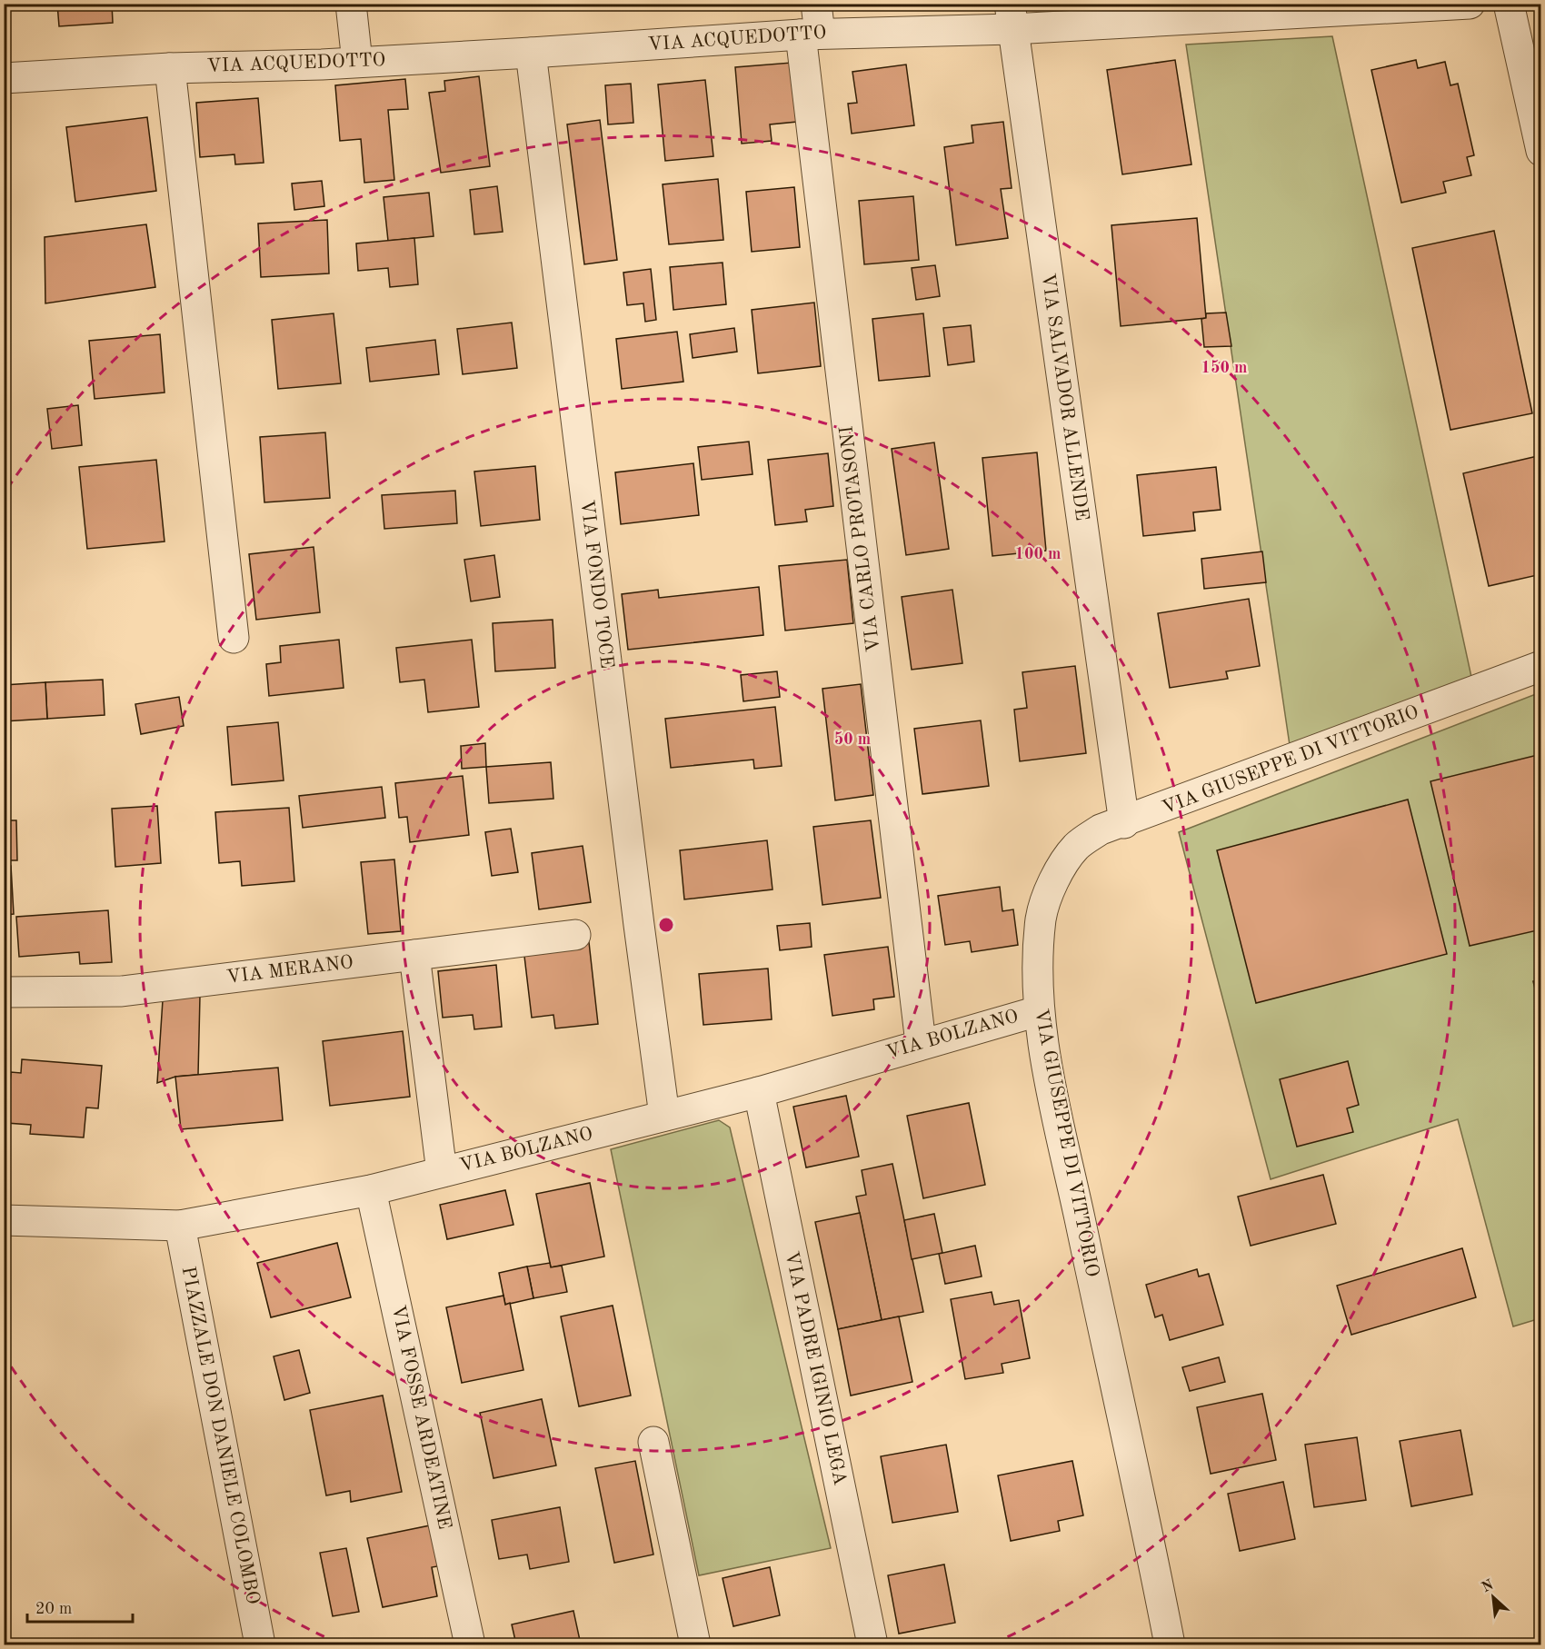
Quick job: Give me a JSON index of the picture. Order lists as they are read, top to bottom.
{
  "streets": {
    "street": [
      "VIA ACQUEDOTTO",
      "VIA SALVADOR ALLENDE",
      "VIA CARLO PROTASONI",
      "VIA FONDO TOCE",
      "VIA GIUSEPPE DI VITTORIO",
      "VIA MERANO",
      "VIA BOLZANO",
      "VIA PADRE IGINIO LEGA",
      "VIA FOSSE ARDEATINE",
      "PIAZZALE DON DANIELE COLOMBO"
    ]
  },
  "crossings": [
    ["VIA ACQUEDOTTO", "VIA SALVADOR ALLENDE"],
    ["VIA ACQUEDOTTO", "VIA CARLO PROTASONI"],
    ["VIA ACQUEDOTTO", "VIA FONDO TOCE"],
    ["VIA SALVADOR ALLENDE", "VIA GIUSEPPE DI VITTORIO"],
    ["VIA CARLO PROTASONI", "VIA BOLZANO"],
    ["VIA FONDO TOCE", "VIA BOLZANO"],
    ["VIA GIUSEPPE DI VITTORIO", "VIA BOLZANO"],
    ["VIA BOLZANO", "VIA PADRE IGINIO LEGA"],
    ["VIA BOLZANO", "VIA FOSSE ARDEATINE"],
    ["VIA BOLZANO", "PIAZZALE DON DANIELE COLOMBO"]
  ],
  "scale_bar": "20 m",
  "north": "top left",
  "rings": ["150 m", "100 m", "50 m"]
}
